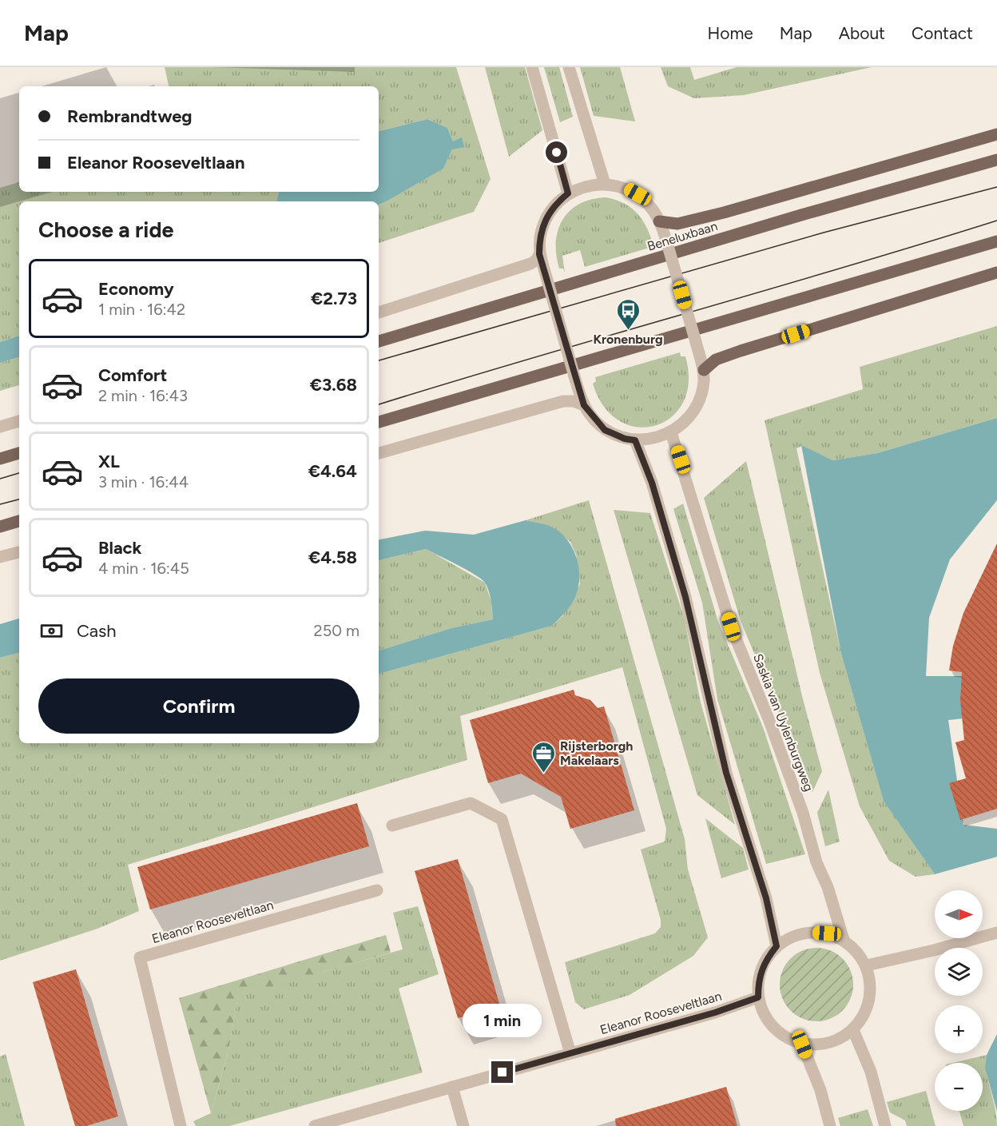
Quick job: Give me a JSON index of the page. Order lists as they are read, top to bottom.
{
  "streets": {
    "main road": ["Beneluxbaan"],
    "street": ["Saskia van Uylenburgweg", "Eleanor Rooseveltlaan"]
  },
  "crossings": [
    ["Saskia van Uylenburgweg", "Eleanor Rooseveltlaan"]
  ],
  "places": {
    "bus stop": ["Kronenburg"],
    "office": ["Rijsterborgh Makelaars"]
  },
  "north": "right",
  "page": {
    "header": "Map",
    "nav": [
      "Home",
      "Map",
      "About",
      "Contact"
    ],
    "banner": ["Rembrandtweg", "Eleanor Rooseveltlaan"],
    "heading": "Choose a ride",
    "list": [
      {
        "name": "Economy",
        "note": "1 min · 16:42",
        "value": "€2.73"
      },
      {
        "name": "Comfort",
        "note": "2 min · 16:43",
        "value": "€3.68"
      },
      {
        "name": "XL",
        "note": "3 min · 16:44",
        "value": "€4.64"
      },
      {
        "name": "Black",
        "note": "4 min · 16:45",
        "value": "€4.58"
      }
    ],
    "pay": ["Cash", "250 m"],
    "buttons": "Confirm",
    "map_buttons": ["+", "−"],
    "bubble": "1 min"
  }
}
